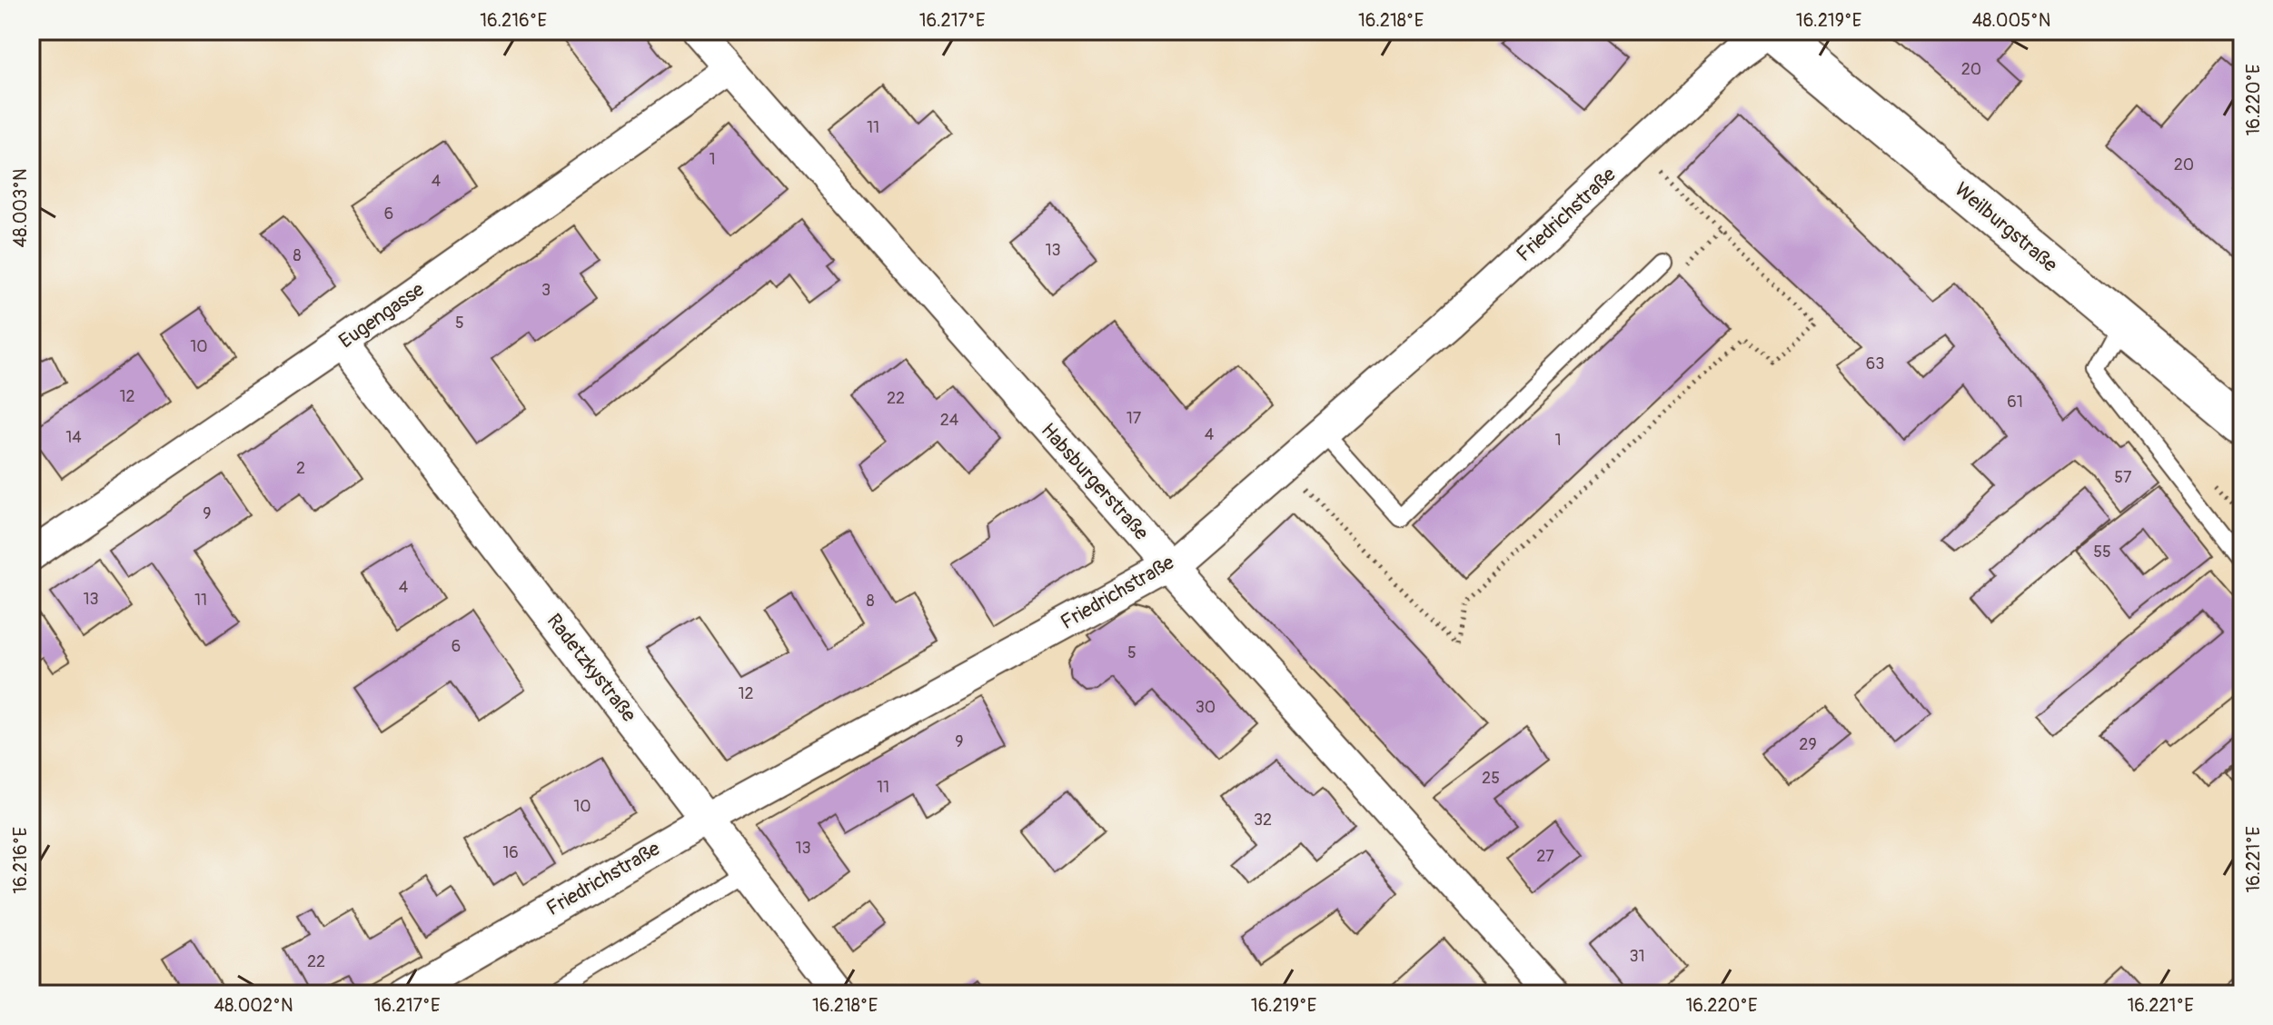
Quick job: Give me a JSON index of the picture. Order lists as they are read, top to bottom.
{
  "streets": {
    "street": [
      "Friedrichstraße",
      "Weilburgstraße",
      "Eugengasse",
      "Habsburgerstraße",
      "Radetzkystraße"
    ]
  },
  "crossings": [
    ["Friedrichstraße", "Weilburgstraße"],
    ["Friedrichstraße", "Habsburgerstraße"],
    ["Friedrichstraße", "Radetzkystraße"],
    ["Eugengasse", "Habsburgerstraße"],
    ["Eugengasse", "Radetzkystraße"]
  ],
  "house_numbers": [
    "20",
    "11",
    "1",
    "20",
    "4",
    "6",
    "13",
    "8",
    "3",
    "5",
    "10",
    "63",
    "12",
    "22",
    "61",
    "17",
    "24",
    "4",
    "14",
    "1",
    "2",
    "57",
    "9",
    "55",
    "4",
    "13",
    "11",
    "8",
    "6",
    "5",
    "12",
    "30",
    "9",
    "29",
    "25",
    "11",
    "10",
    "32",
    "13",
    "16",
    "27",
    "31",
    "22"
  ],
  "coordinates": [
    "16.216°E",
    "16.217°E",
    "16.218°E",
    "16.219°E",
    "48.005°N",
    "16.220°E",
    "48.003°N",
    "16.221°E",
    "48.002°N"
  ]
}
